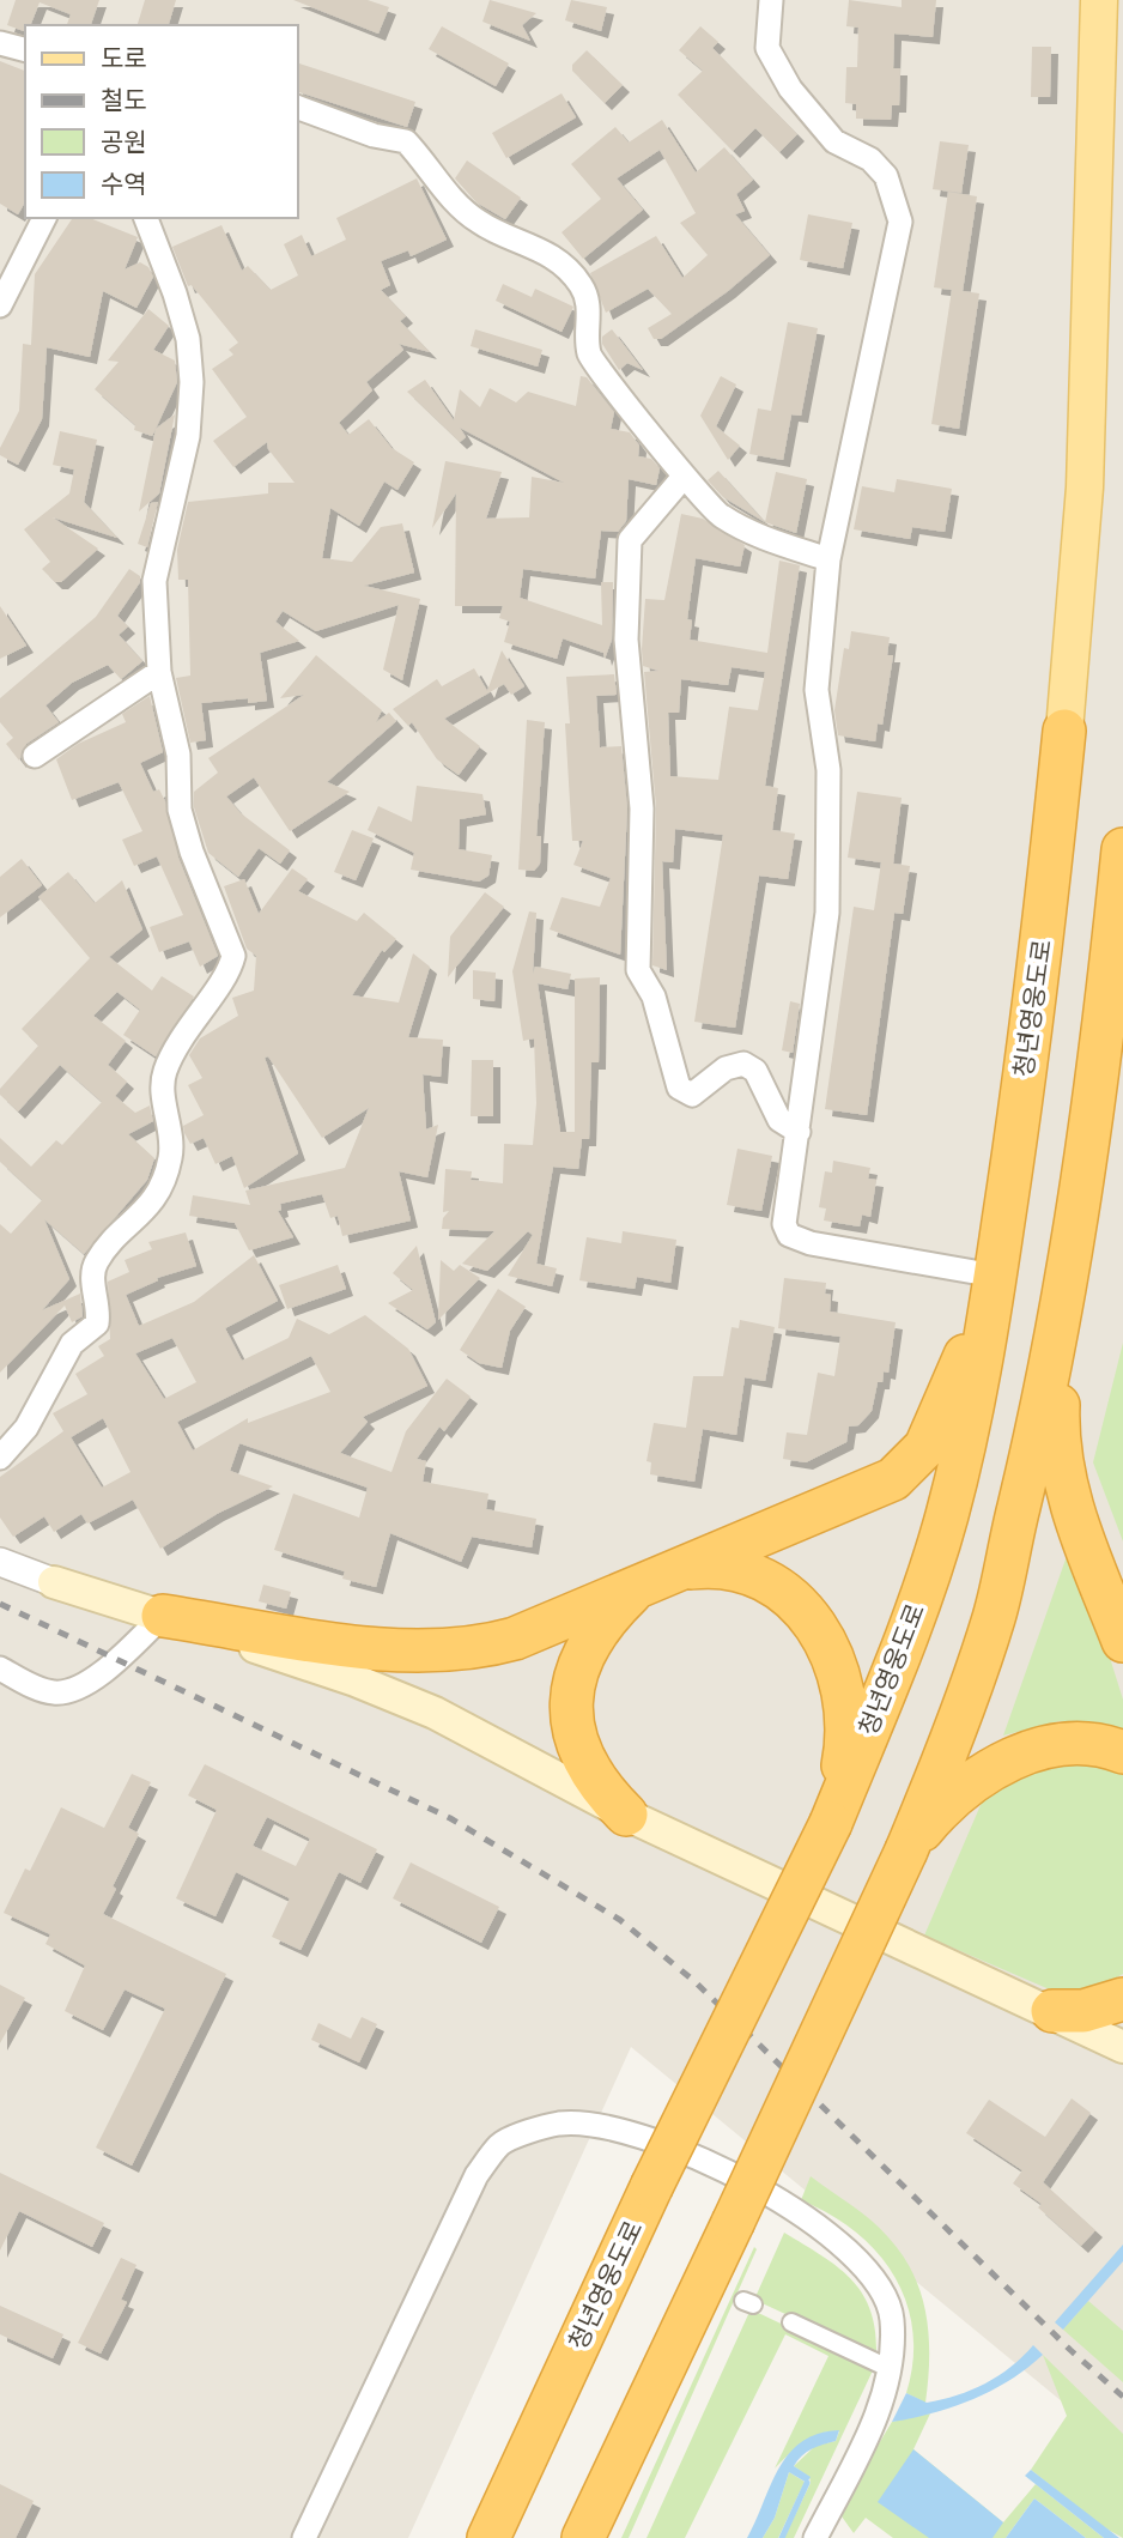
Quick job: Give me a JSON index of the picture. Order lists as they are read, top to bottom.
{
  "streets": {
    "highway": ["청년영웅도로"]
  },
  "legend": [
    "도로",
    "철도",
    "공원",
    "수역"
  ]
}
